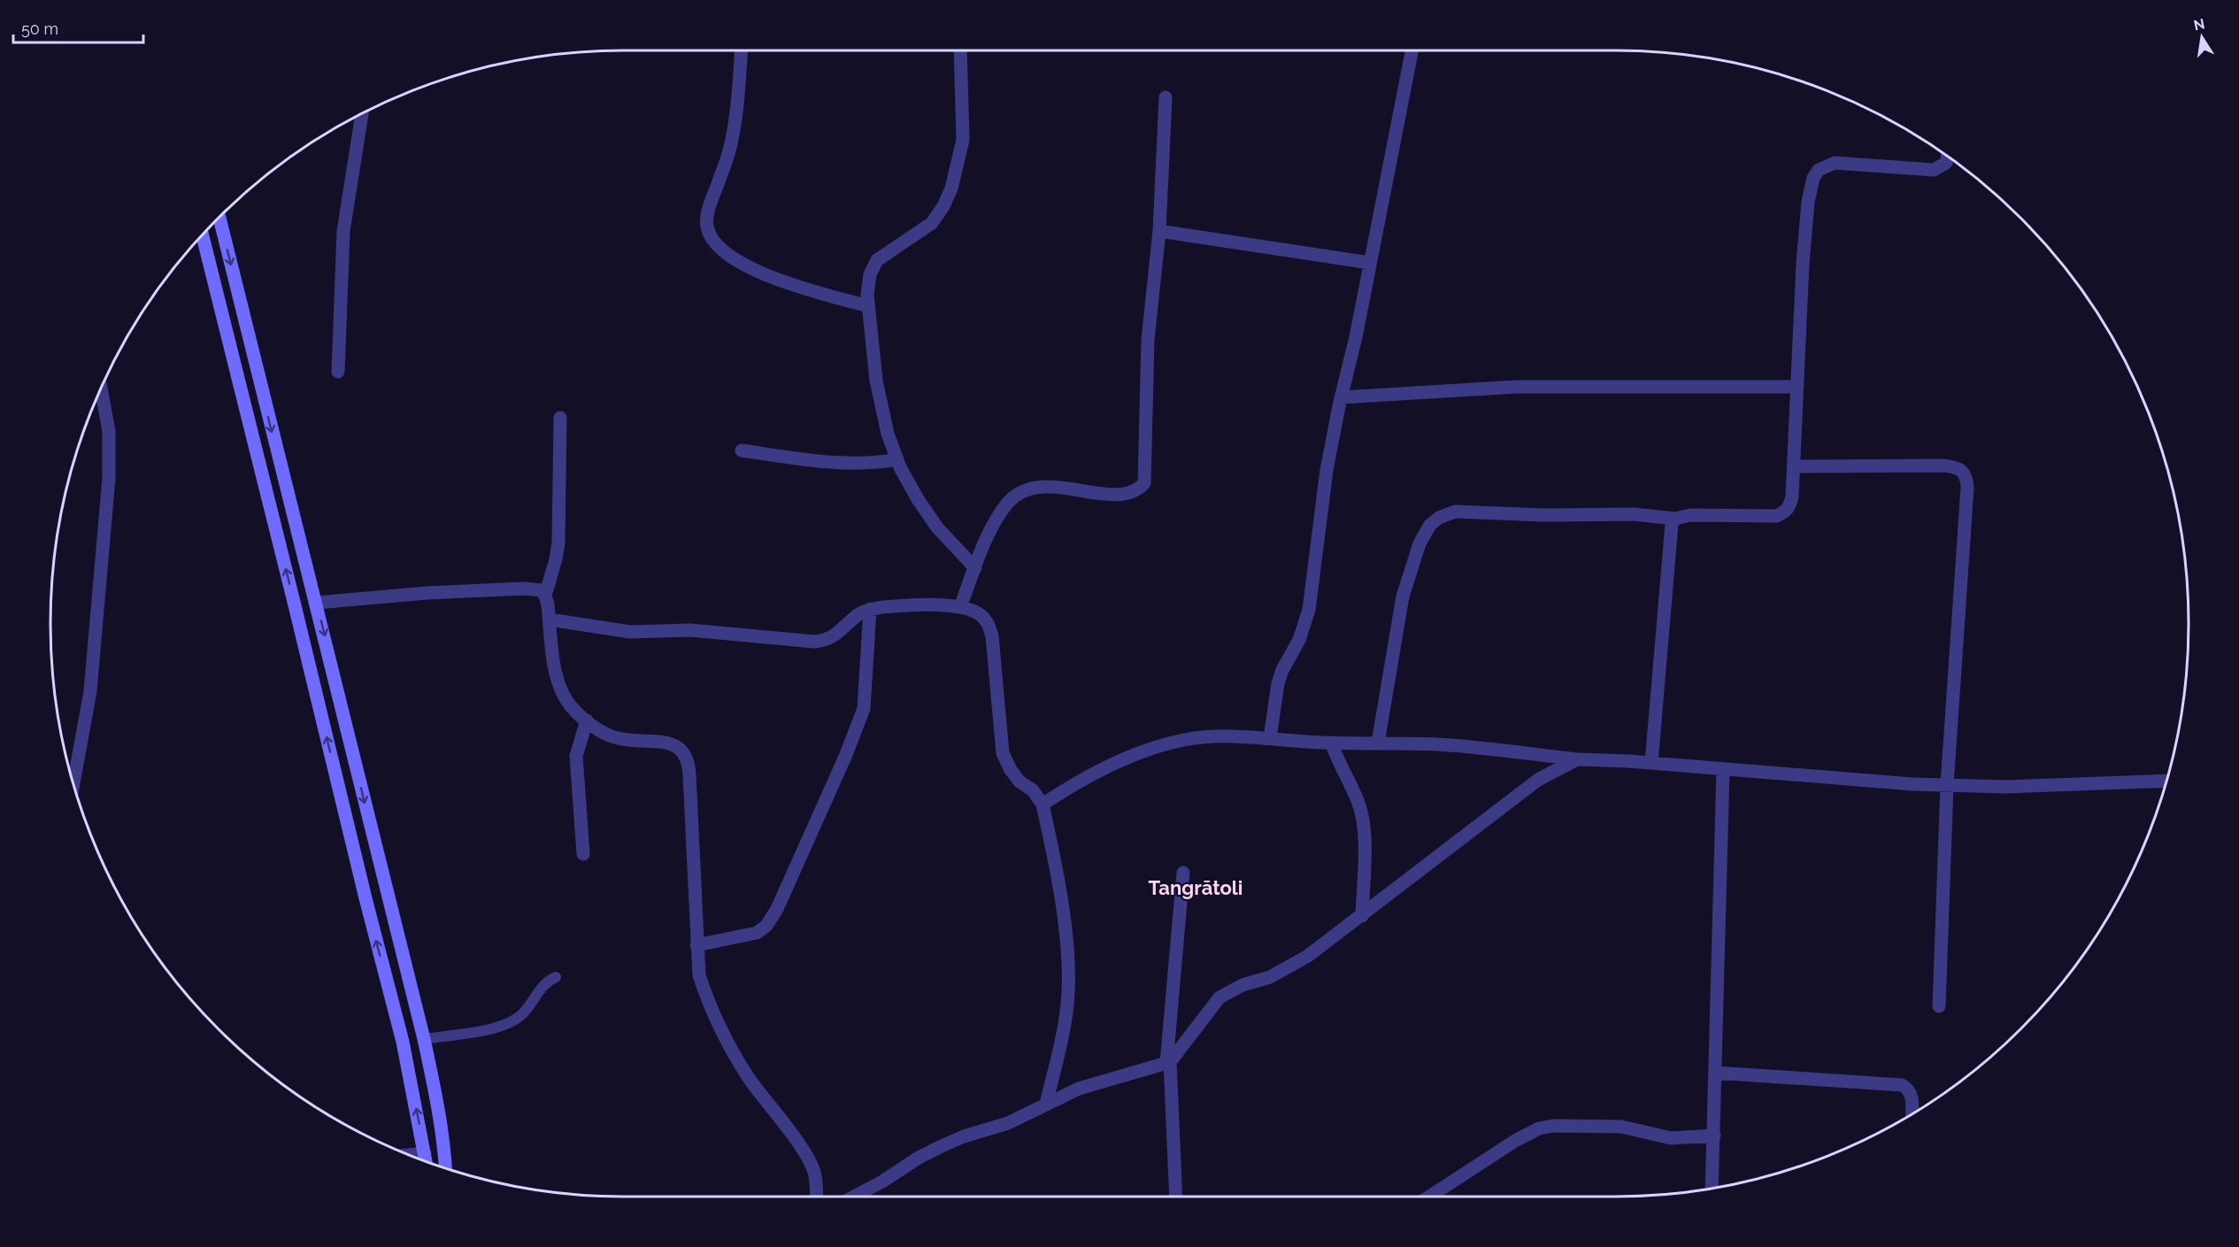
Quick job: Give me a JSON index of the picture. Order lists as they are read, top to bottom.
{
  "districts": ["Tangrātoli"],
  "scale_bar": "50 m",
  "north": "top"
}
